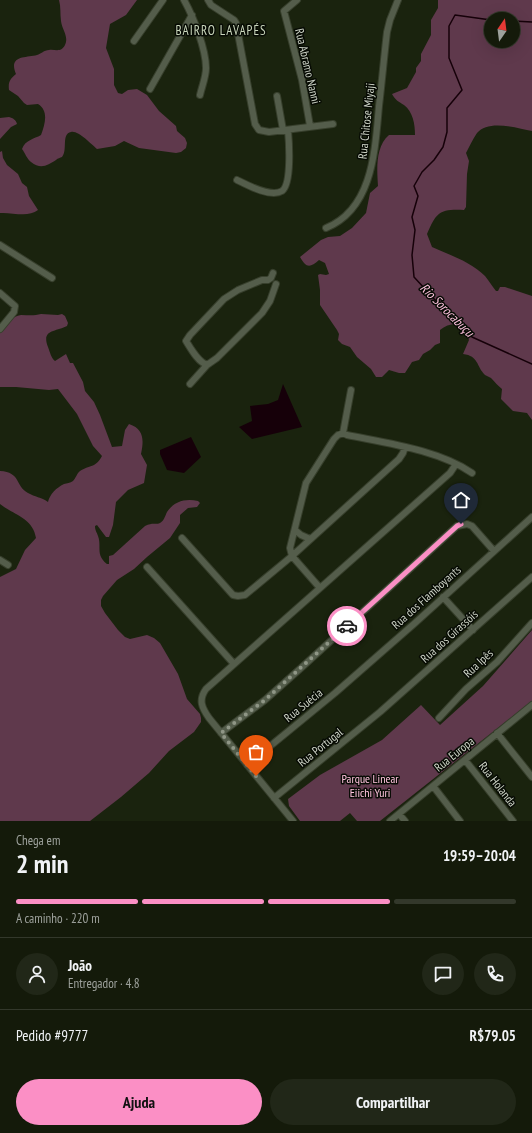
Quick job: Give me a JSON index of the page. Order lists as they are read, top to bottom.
{
  "streets": {
    "street": [
      "Rua Abramo Nanni",
      "Rua Chitose Miyaji",
      "Rua dos Flamboyants",
      "Rua dos Girassóis",
      "Rua Ipês",
      "Rua Suécia",
      "Rua Portugal",
      "Rua Europa",
      "Rua Holanda"
    ]
  },
  "crossings": [
    ["Rua dos Flamboyants", "Rua Suécia"],
    ["Rua dos Girassóis", "Rua Portugal"],
    ["Rua Europa", "Rua Holanda"]
  ],
  "districts": ["BAIRRO LAVAPÉS"],
  "water": ["Rio Sorocabuçu"],
  "parks": ["Parque Linear Eiichi Yuri"],
  "north": "top",
  "page": {
    "heading": ["2 min", "Chega em", "19:59–20:04"],
    "panel": [
      "João",
      "Entregador · 4.8",
      "Pedido #9777",
      "R$79.05"
    ],
    "bar": "A caminho · 220 m",
    "buttons": ["Ajuda", "Compartilhar"]
  }
}
